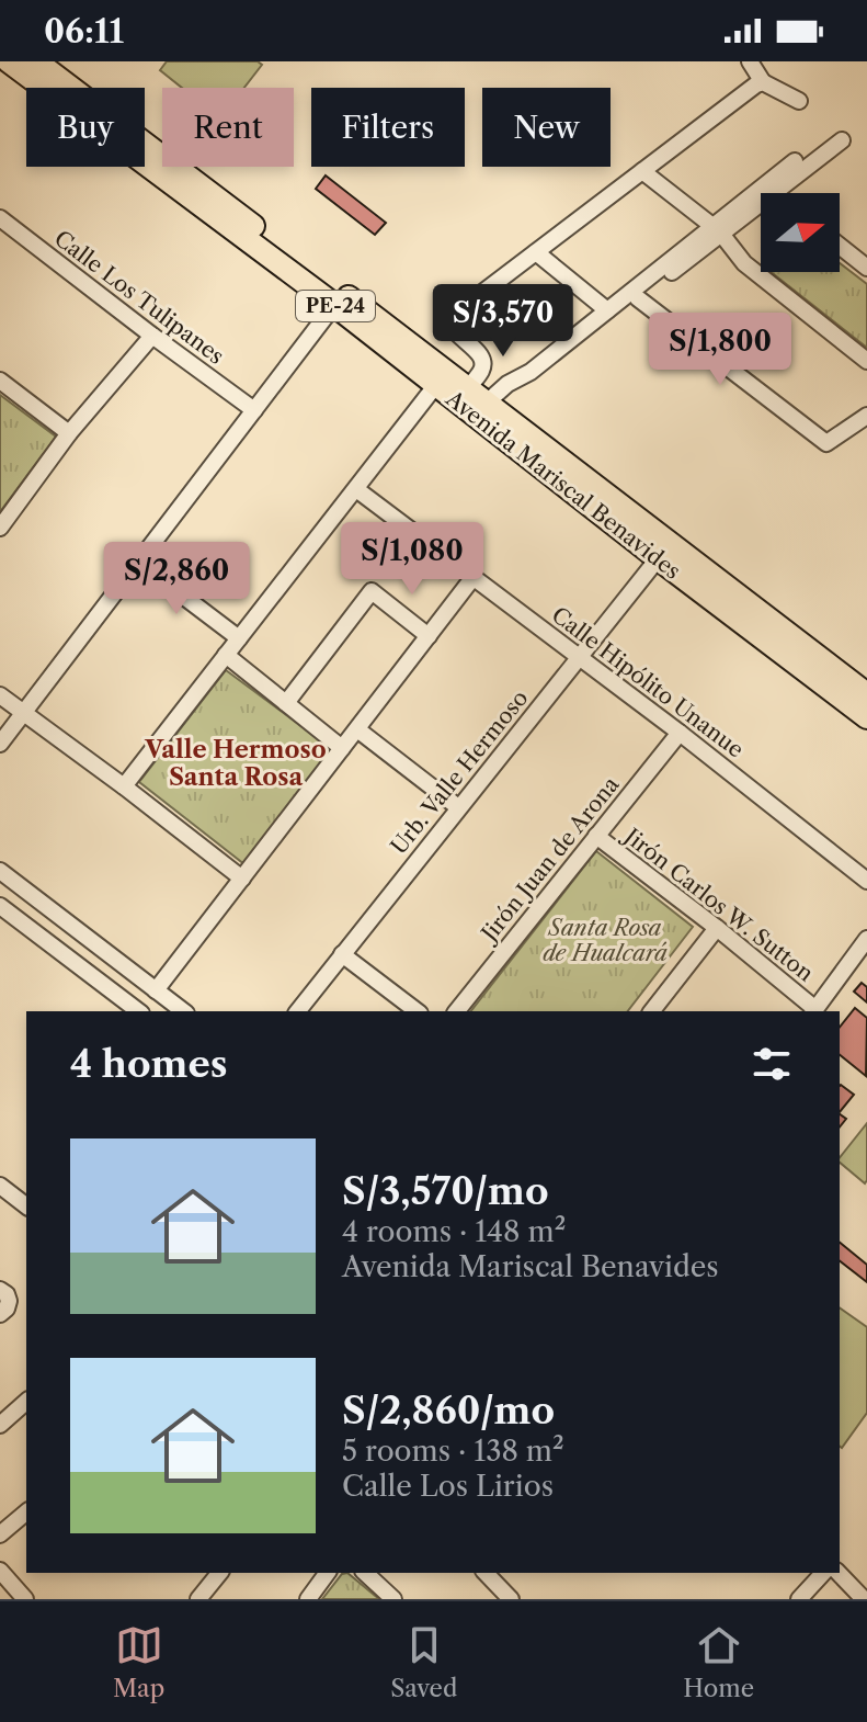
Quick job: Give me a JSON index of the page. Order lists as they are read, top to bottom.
{
  "streets": {
    "highway": ["PE-24", "Avenida Mariscal Benavides"],
    "street": [
      "Calle Los Tulipanes",
      "Calle Hipólito Unanue",
      "Urb. Valle Hermoso",
      "Jirón Juan de Arona",
      "Jirón Carlos W. Sutton"
    ]
  },
  "crossings": [
    ["Avenida Mariscal Benavides", "Urb. Valle Hermoso"],
    ["Calle Hipólito Unanue", "Urb. Valle Hermoso"],
    ["Calle Hipólito Unanue", "Jirón Juan de Arona"],
    ["Jirón Juan de Arona", "Jirón Carlos W. Sutton"]
  ],
  "districts": ["Valle Hermoso Santa Rosa"],
  "parks": ["Santa Rosa de Hualcará"],
  "north": "right",
  "page": {
    "status": "06:11",
    "chip": [
      "Buy",
      "Rent",
      "Filters",
      "New"
    ],
    "price": [
      "S/3,570",
      "S/1,800",
      "S/1,080",
      "S/2,860"
    ],
    "heading": "4 homes",
    "list": [
      {
        "name": "S/3,570/mo",
        "note": "4 rooms · 148 m² · Avenida Mariscal Benavides"
      },
      {
        "name": "S/2,860/mo",
        "note": "5 rooms · 138 m² · Calle Los Lirios"
      }
    ],
    "tabs": ["Map", "Saved", "Home"]
  }
}
